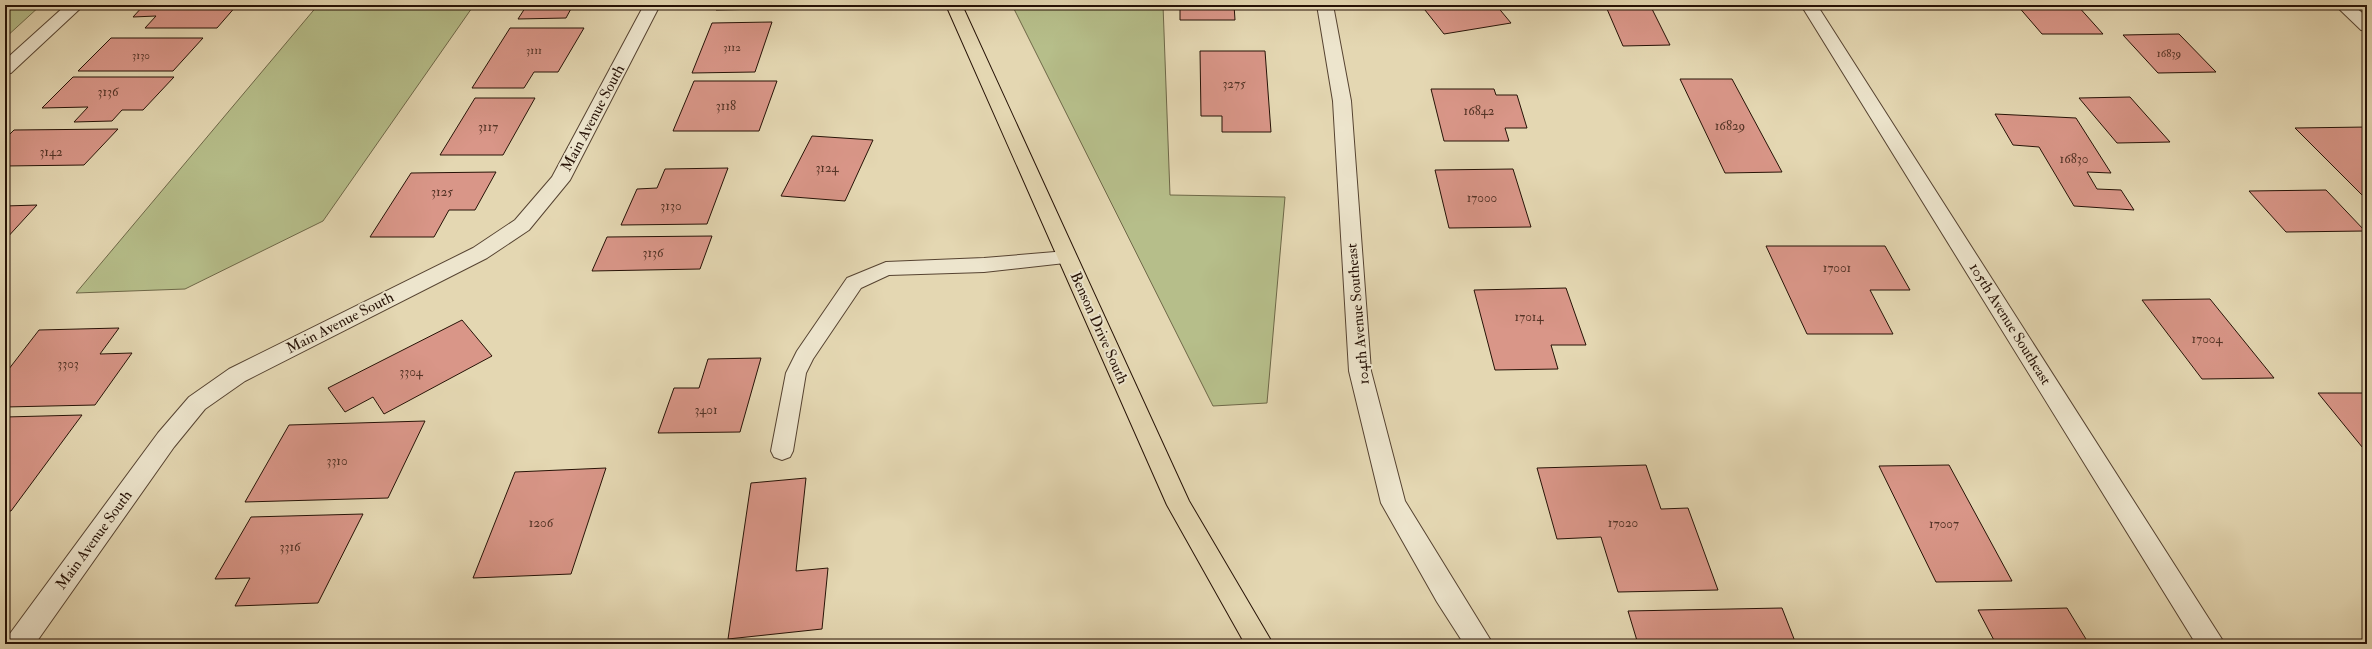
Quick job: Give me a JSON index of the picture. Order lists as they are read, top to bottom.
{
  "streets": {
    "main road": ["Benson Drive South"],
    "street": ["Main Avenue South", "104th Avenue Southeast", "105th Avenue Southeast"]
  },
  "house_numbers": [
    "3112",
    "3111",
    "16839",
    "3130",
    "3275",
    "3136",
    "3118",
    "16842",
    "16829",
    "3117",
    "3142",
    "16830",
    "3124",
    "3125",
    "17000",
    "3130",
    "3136",
    "17001",
    "17014",
    "17004",
    "3303",
    "3304",
    "3401",
    "3310",
    "1206",
    "17020",
    "17007",
    "3316"
  ]
}
